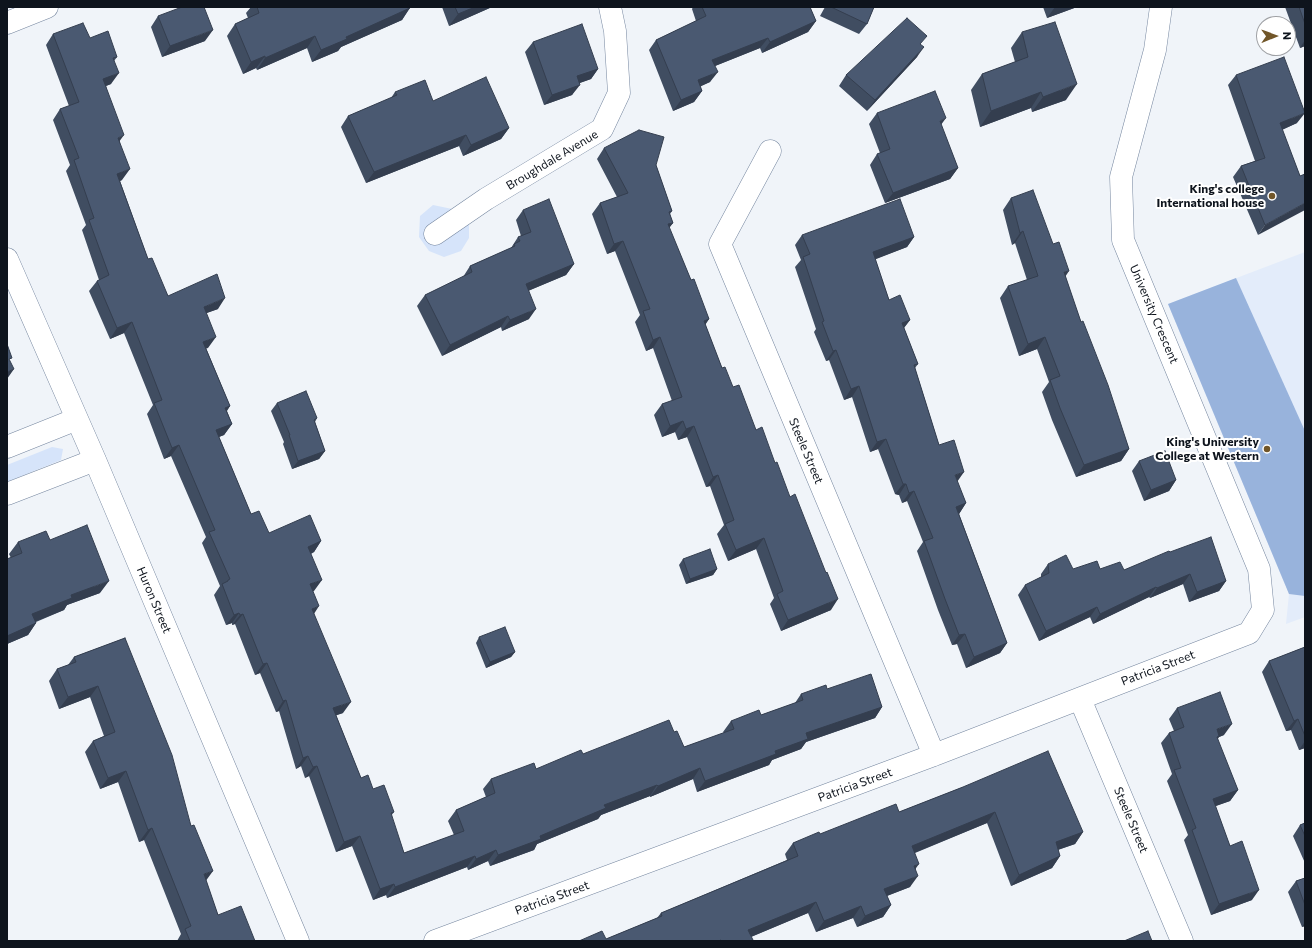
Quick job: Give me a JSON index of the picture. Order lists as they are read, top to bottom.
{
  "streets": {
    "street": [
      "Broughdale Avenue",
      "University Crescent",
      "Steele Street",
      "Huron Street",
      "Patricia Street"
    ]
  },
  "crossings": [
    ["University Crescent", "Patricia Street"],
    ["Steele Street", "Patricia Street"]
  ],
  "places": ["King's college International house", "King's University College at Western"],
  "north": "right"
}
